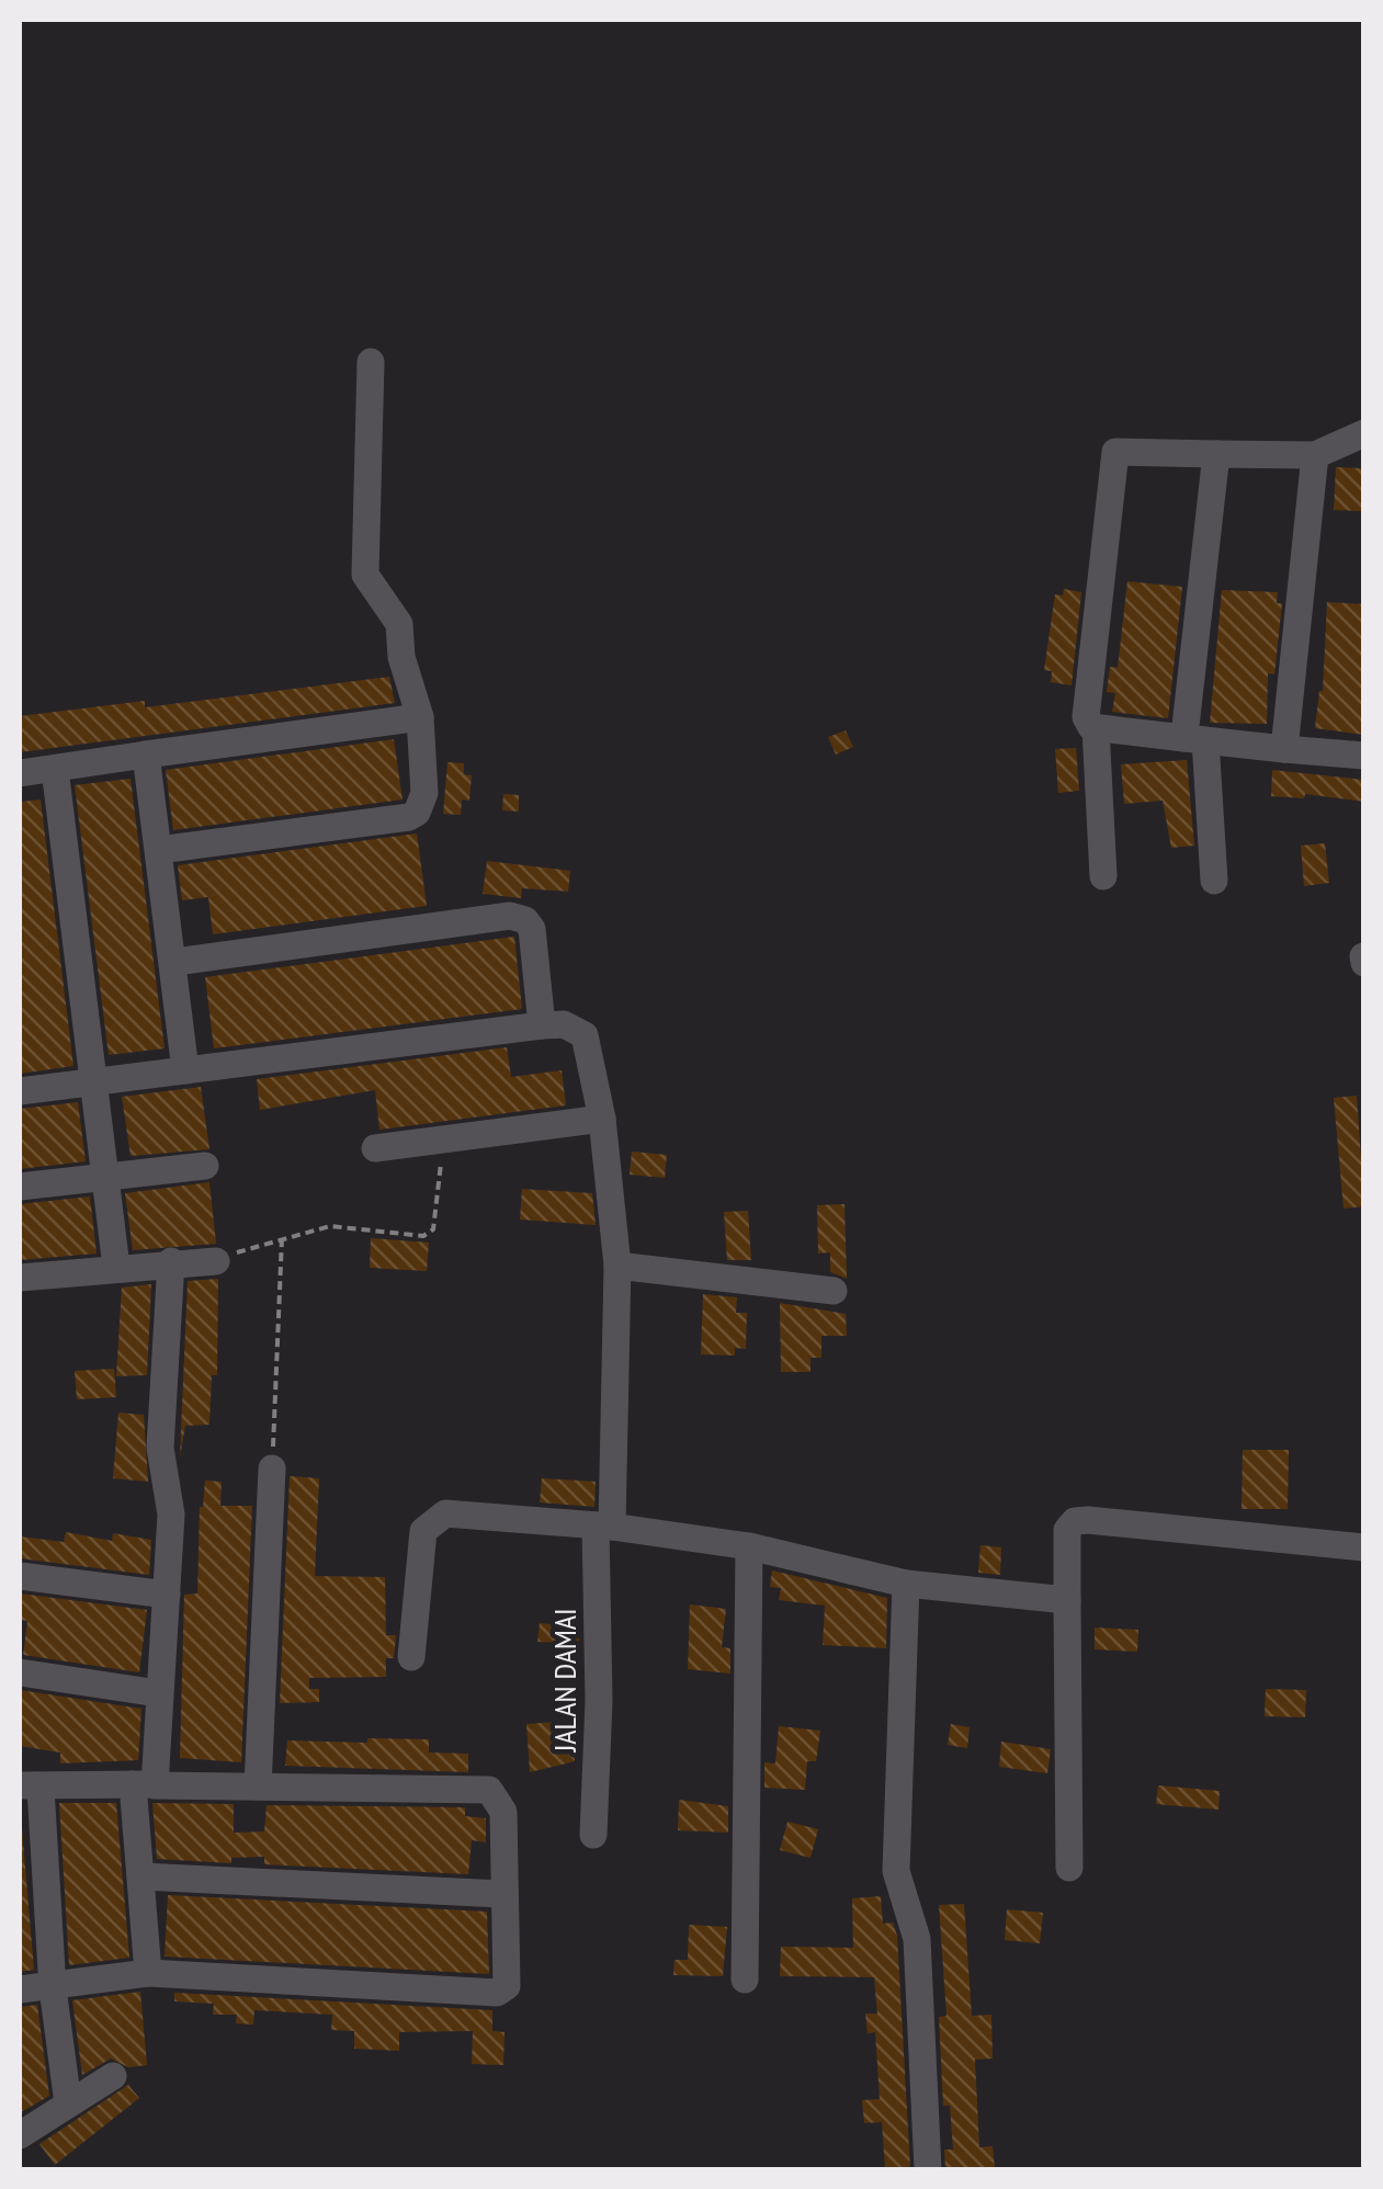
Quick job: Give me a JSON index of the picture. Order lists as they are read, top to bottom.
{
  "streets": {
    "street": ["JALAN DAMAI"]
  }
}
